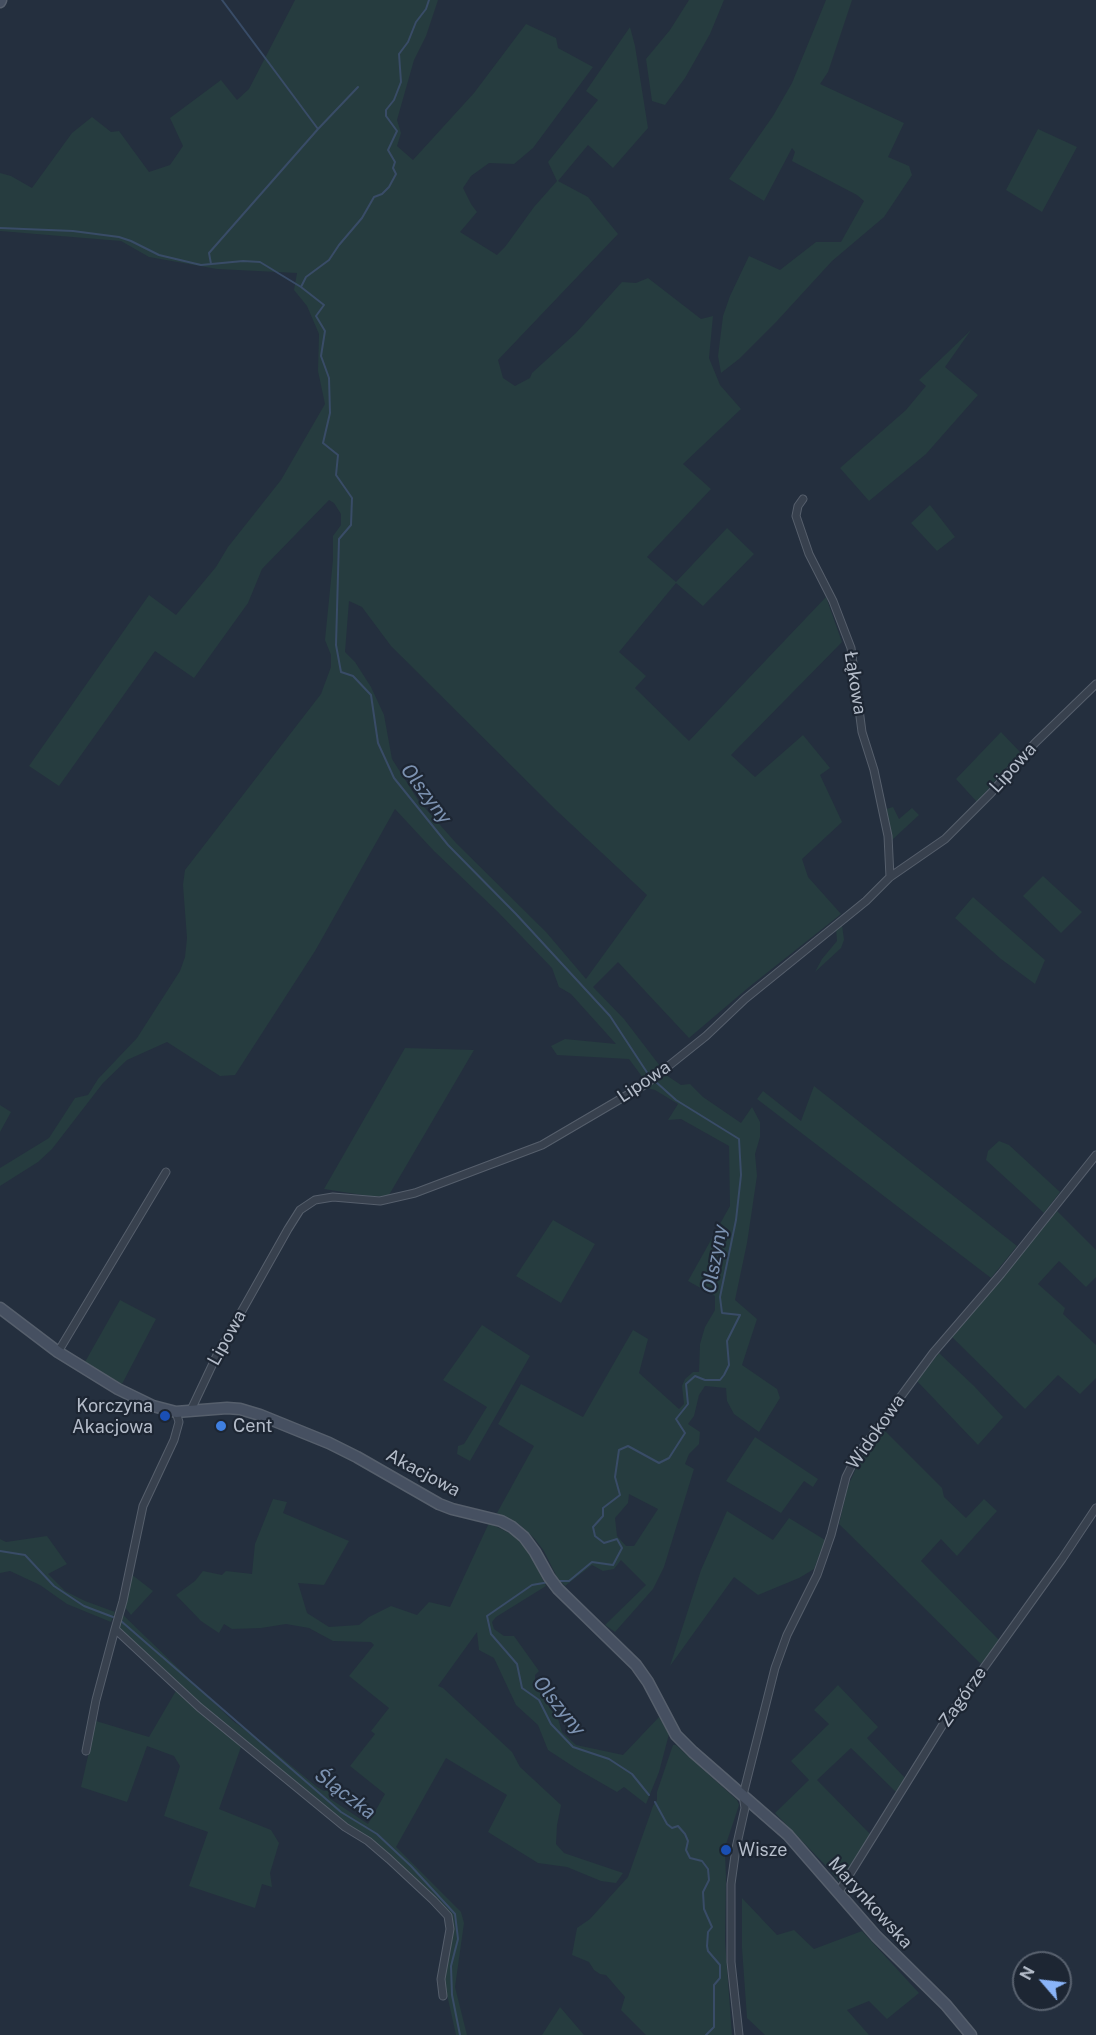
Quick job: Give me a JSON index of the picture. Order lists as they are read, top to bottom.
{
  "streets": {
    "street": [
      "Łąkowa",
      "Lipowa",
      "Widokowa",
      "Akacjowa",
      "Zagórze",
      "Marynkowska"
    ]
  },
  "crossings": [
    ["Łąkowa", "Lipowa"],
    ["Lipowa", "Akacjowa"],
    ["Widokowa", "Akacjowa"],
    ["Widokowa", "Marynkowska"],
    ["Akacjowa", "Marynkowska"],
    ["Zagórze", "Marynkowska"]
  ],
  "water": ["Olszyny", "Ślączka"],
  "places": ["Korczyna Akacjowa", "Cent", "Wisze"],
  "north": "top left"
}
